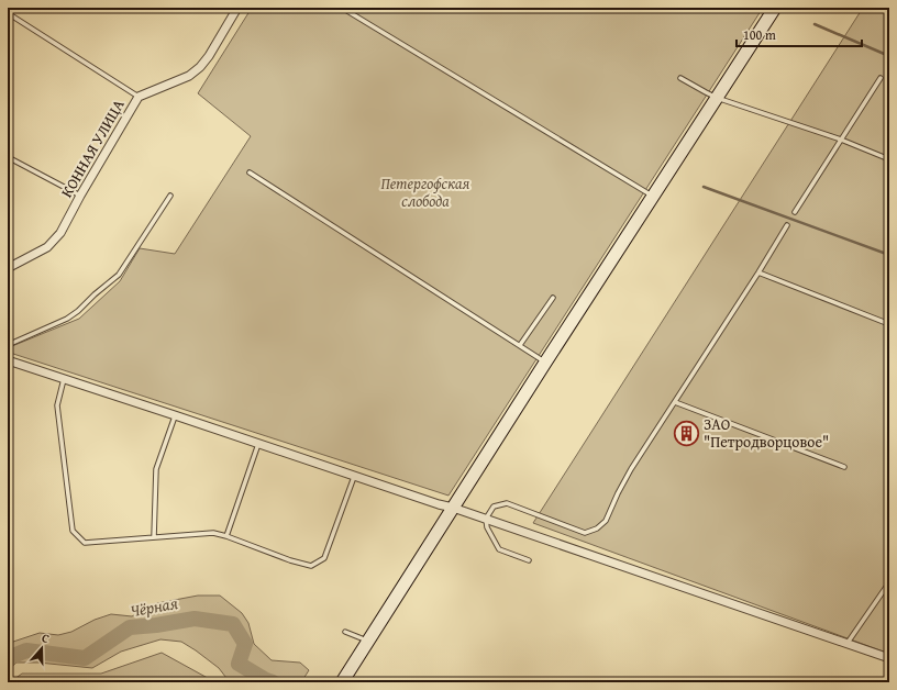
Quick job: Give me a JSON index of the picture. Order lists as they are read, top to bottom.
{
  "streets": {
    "street": ["КОННАЯ УЛИЦА"]
  },
  "water": ["Чёрная"],
  "parks": ["Петергофская слобода"],
  "places": {
    "building": ["ЗАО \"Петродворцовое\""]
  },
  "scale_bar": "100 m",
  "north": "top"
}
